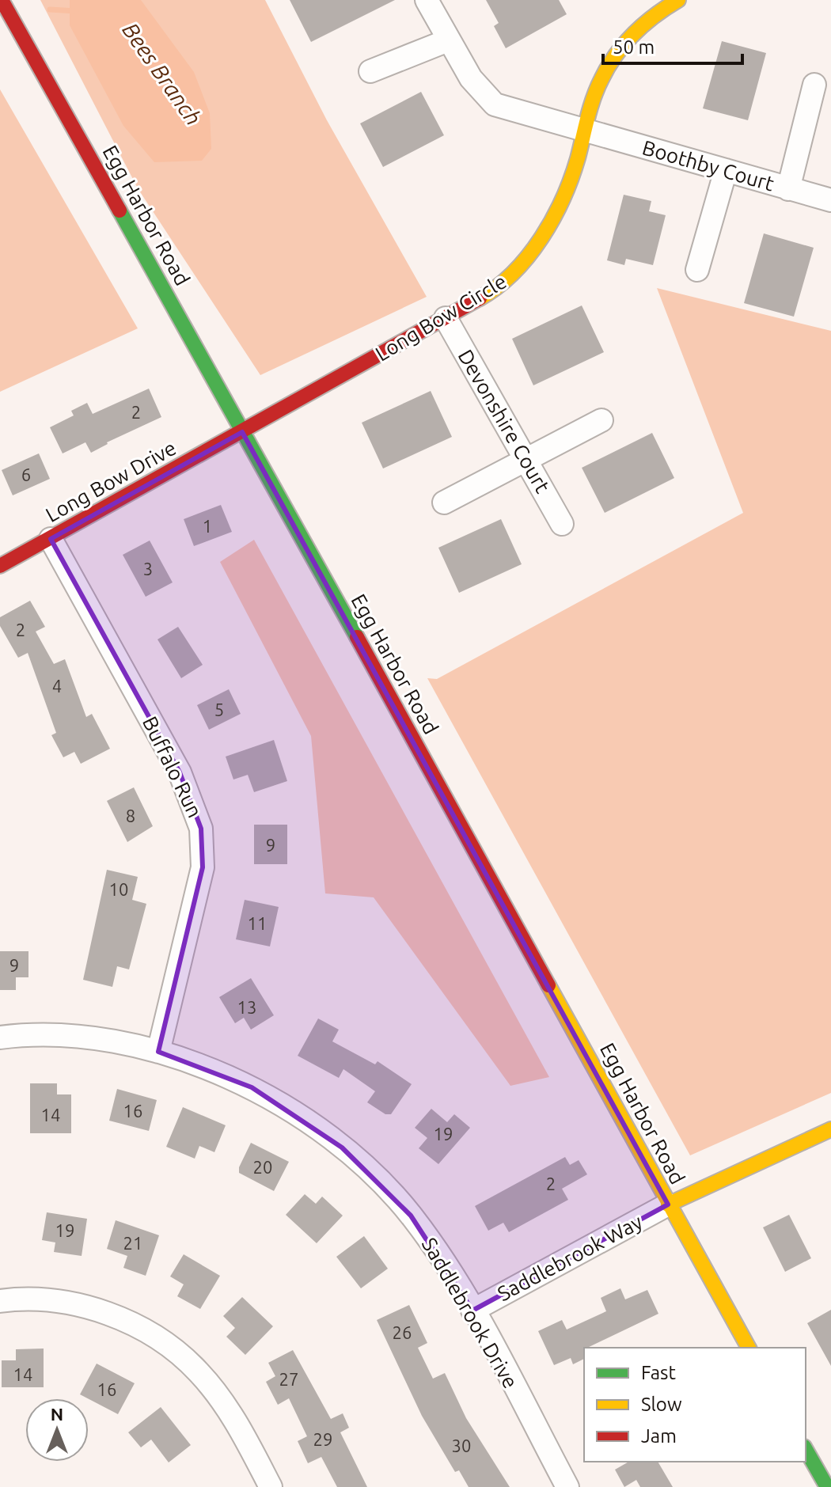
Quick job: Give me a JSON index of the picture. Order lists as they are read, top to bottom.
{
  "streets": {
    "main road": ["Egg Harbor Road", "Long Bow Circle", "Long Bow Drive"],
    "street": [
      "Boothby Court",
      "Devonshire Court",
      "Buffalo Run",
      "Saddlebrook Way",
      "Saddlebrook Drive"
    ]
  },
  "crossings": [
    ["Boothby Court", "Long Bow Circle"],
    ["Egg Harbor Road", "Long Bow Circle"],
    ["Egg Harbor Road", "Long Bow Drive"],
    ["Egg Harbor Road", "Saddlebrook Way"],
    ["Long Bow Circle", "Devonshire Court"],
    ["Long Bow Circle", "Long Bow Drive"],
    ["Long Bow Drive", "Buffalo Run"],
    ["Buffalo Run", "Saddlebrook Drive"],
    ["Saddlebrook Way", "Saddlebrook Drive"]
  ],
  "water": ["Bees Branch"],
  "house_numbers": [
    "2",
    "6",
    "1",
    "3",
    "2",
    "4",
    "5",
    "8",
    "9",
    "10",
    "11",
    "9",
    "13",
    "16",
    "14",
    "19",
    "20",
    "2",
    "19",
    "21",
    "26",
    "14",
    "27",
    "16",
    "29",
    "30"
  ],
  "legend": ["Fast", "Slow", "Jam"],
  "scale_bar": "50 m",
  "north": "top"
}
